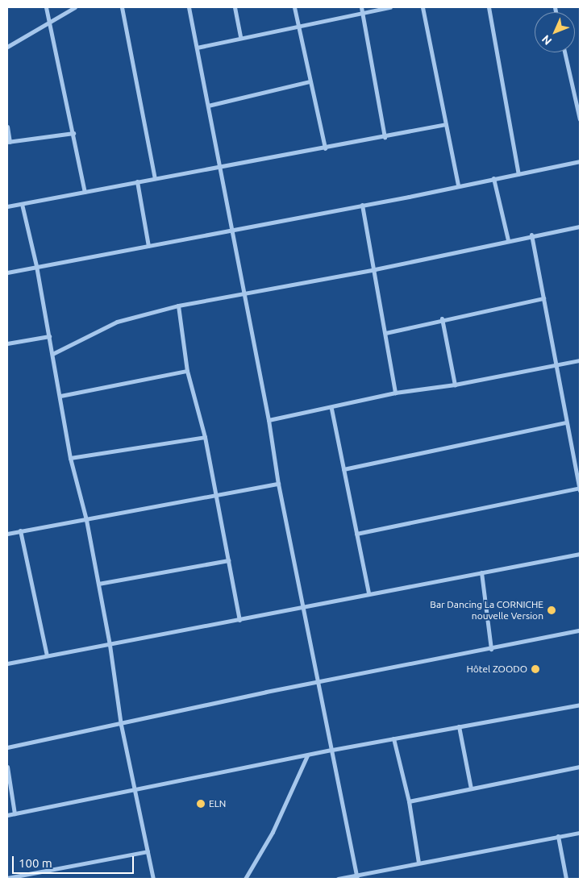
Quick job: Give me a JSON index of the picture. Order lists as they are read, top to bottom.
{
  "places": ["Bar Dancing La CORNICHE nouvelle Version", "Hôtel ZOODO", "ELN"],
  "scale_bar": "100 m",
  "north": "bottom left"
}
